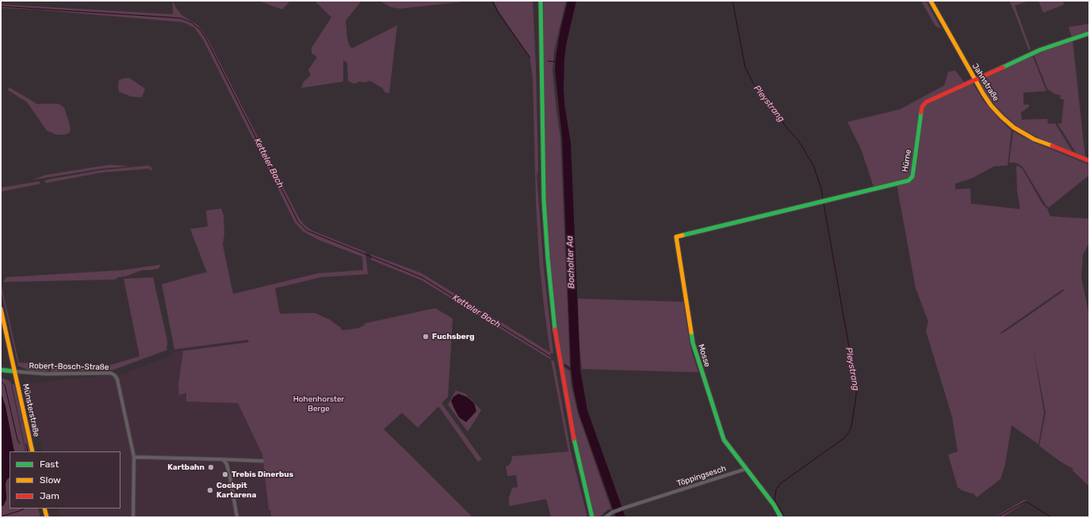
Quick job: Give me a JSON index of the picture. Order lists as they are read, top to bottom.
{
  "streets": {
    "main road": [
      "Jahnstraße",
      "Hürne",
      "Mosse",
      "Münsterstraße"
    ],
    "street": ["Robert-Bosch-Straße", "Töppingsesch"]
  },
  "crossings": [
    ["Jahnstraße", "Hürne"],
    ["Hürne", "Mosse"],
    ["Mosse", "Töppingsesch"],
    ["Robert-Bosch-Straße", "Münsterstraße"]
  ],
  "water": ["Pleystrang", "Ketteler Bach", "Bocholter Aa"],
  "parks": ["Hohenhorster Berge"],
  "places": [
    "Fuchsberg",
    "Kartbahn",
    "Trebis Dinerbus",
    "Cockpit Kartarena"
  ],
  "legend": ["Fast", "Slow", "Jam"]
}
